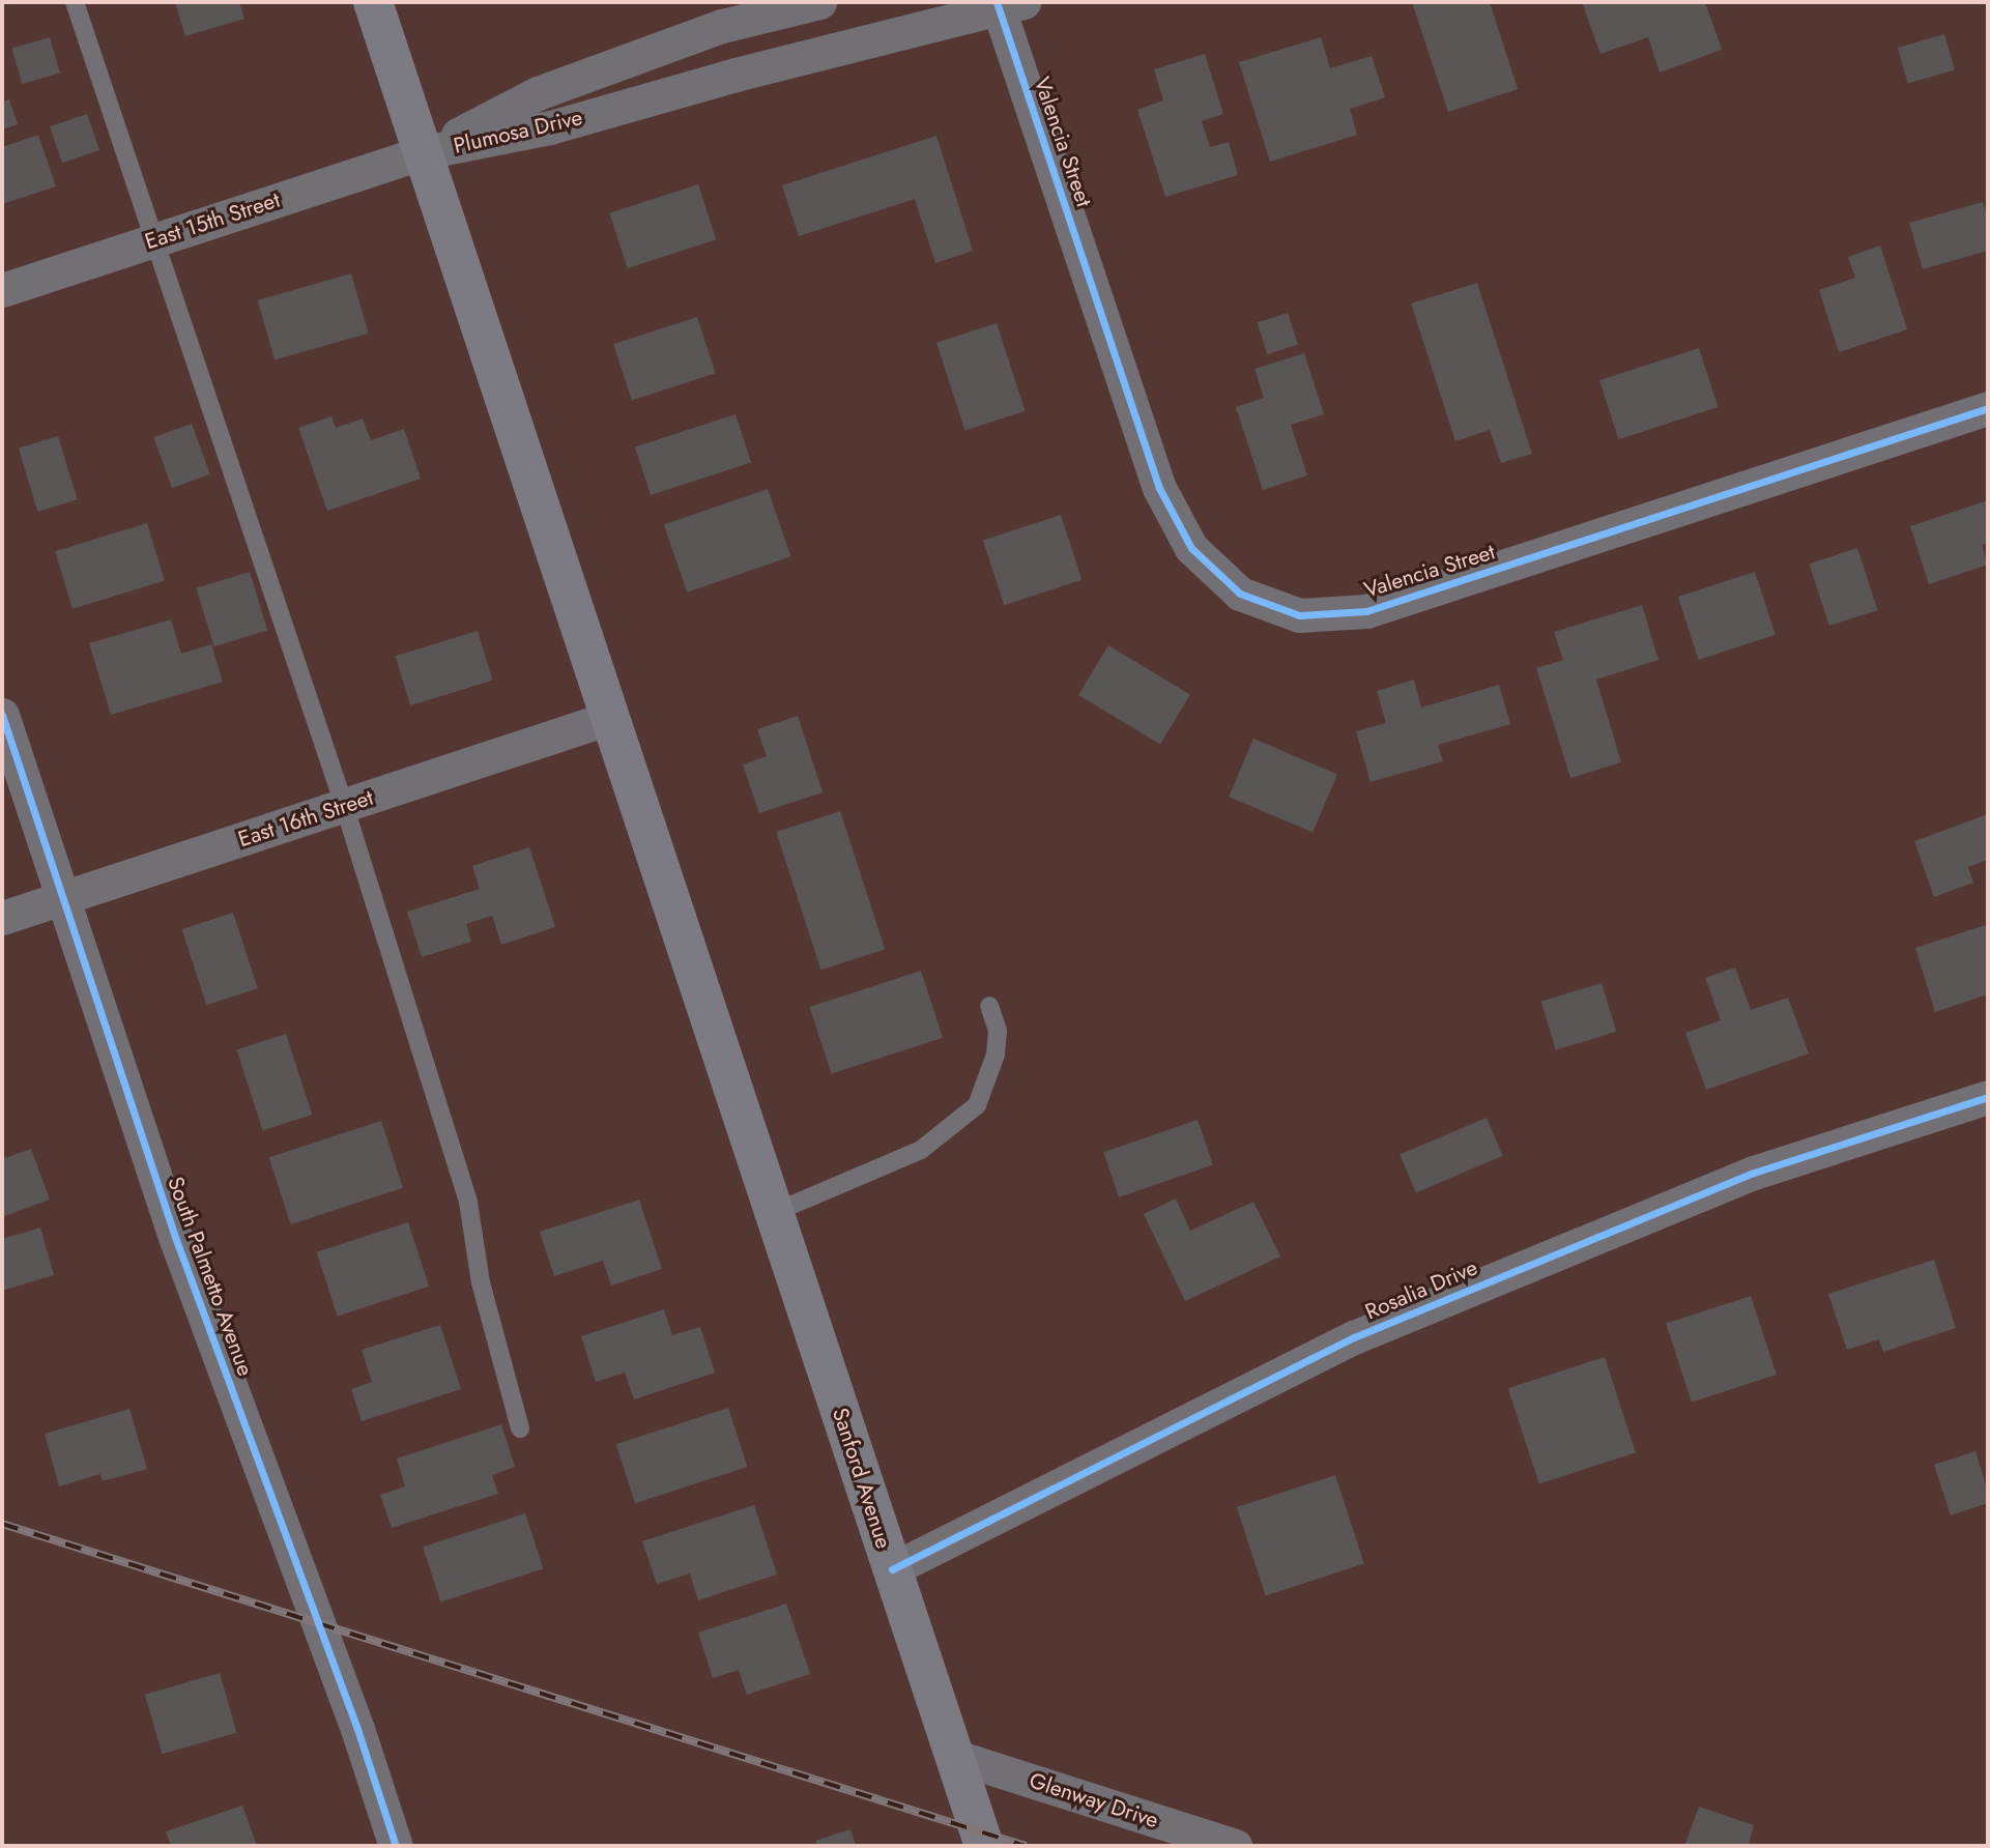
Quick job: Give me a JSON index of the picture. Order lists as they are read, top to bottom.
{
  "streets": {
    "main road": ["Sanford Avenue"],
    "street": [
      "Plumosa Drive",
      "Valencia Street",
      "East 15th Street",
      "East 16th Street",
      "South Palmetto Avenue",
      "Rosalia Drive",
      "Glenway Drive"
    ]
  },
  "crossings": [
    ["Plumosa Drive", "Valencia Street"],
    ["Plumosa Drive", "East 15th Street"],
    ["Plumosa Drive", "Sanford Avenue"],
    ["East 15th Street", "Sanford Avenue"],
    ["East 16th Street", "South Palmetto Avenue"],
    ["East 16th Street", "Sanford Avenue"],
    ["Rosalia Drive", "Sanford Avenue"],
    ["Sanford Avenue", "Glenway Drive"]
  ]
}
